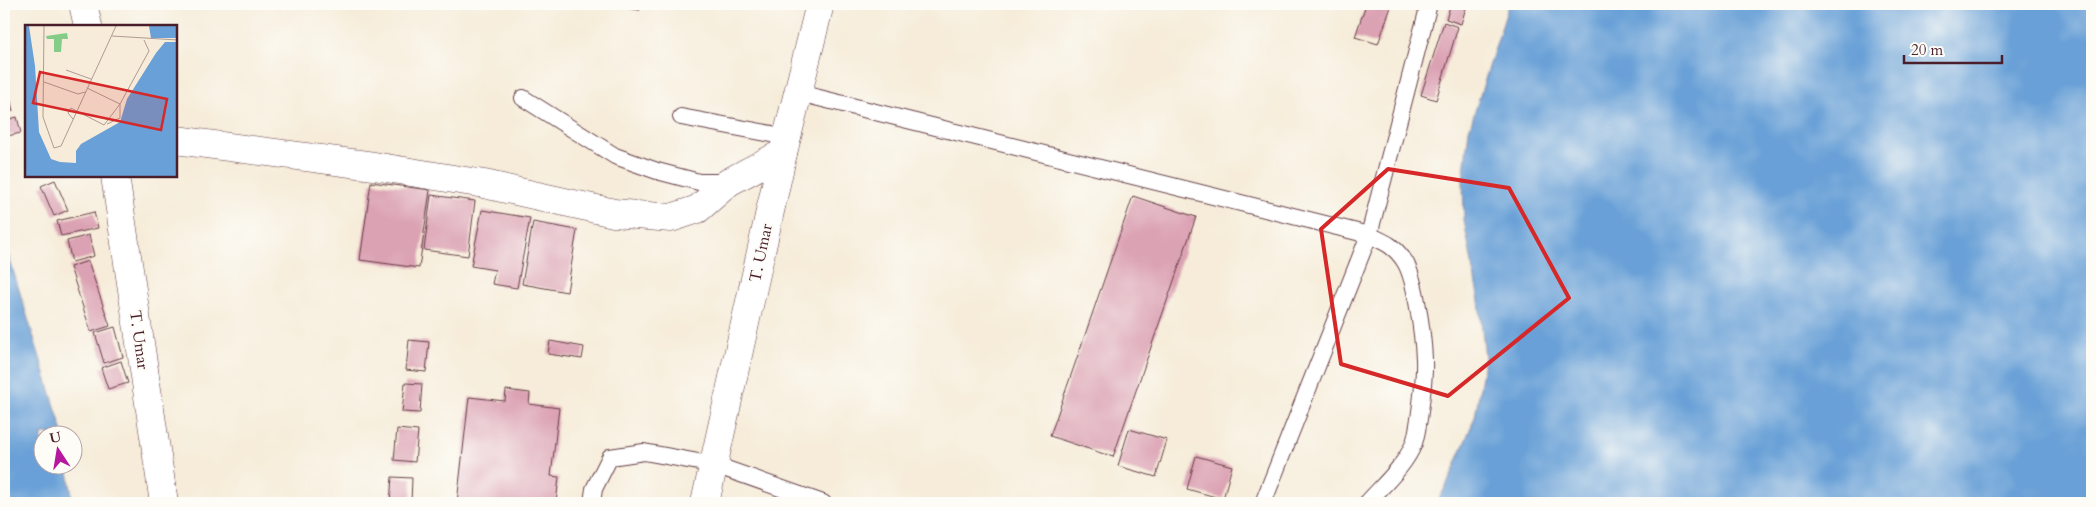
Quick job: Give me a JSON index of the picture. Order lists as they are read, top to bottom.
{
  "streets": {
    "street": ["T. Umar"]
  },
  "scale_bar": "20 m",
  "north": "top"
}
